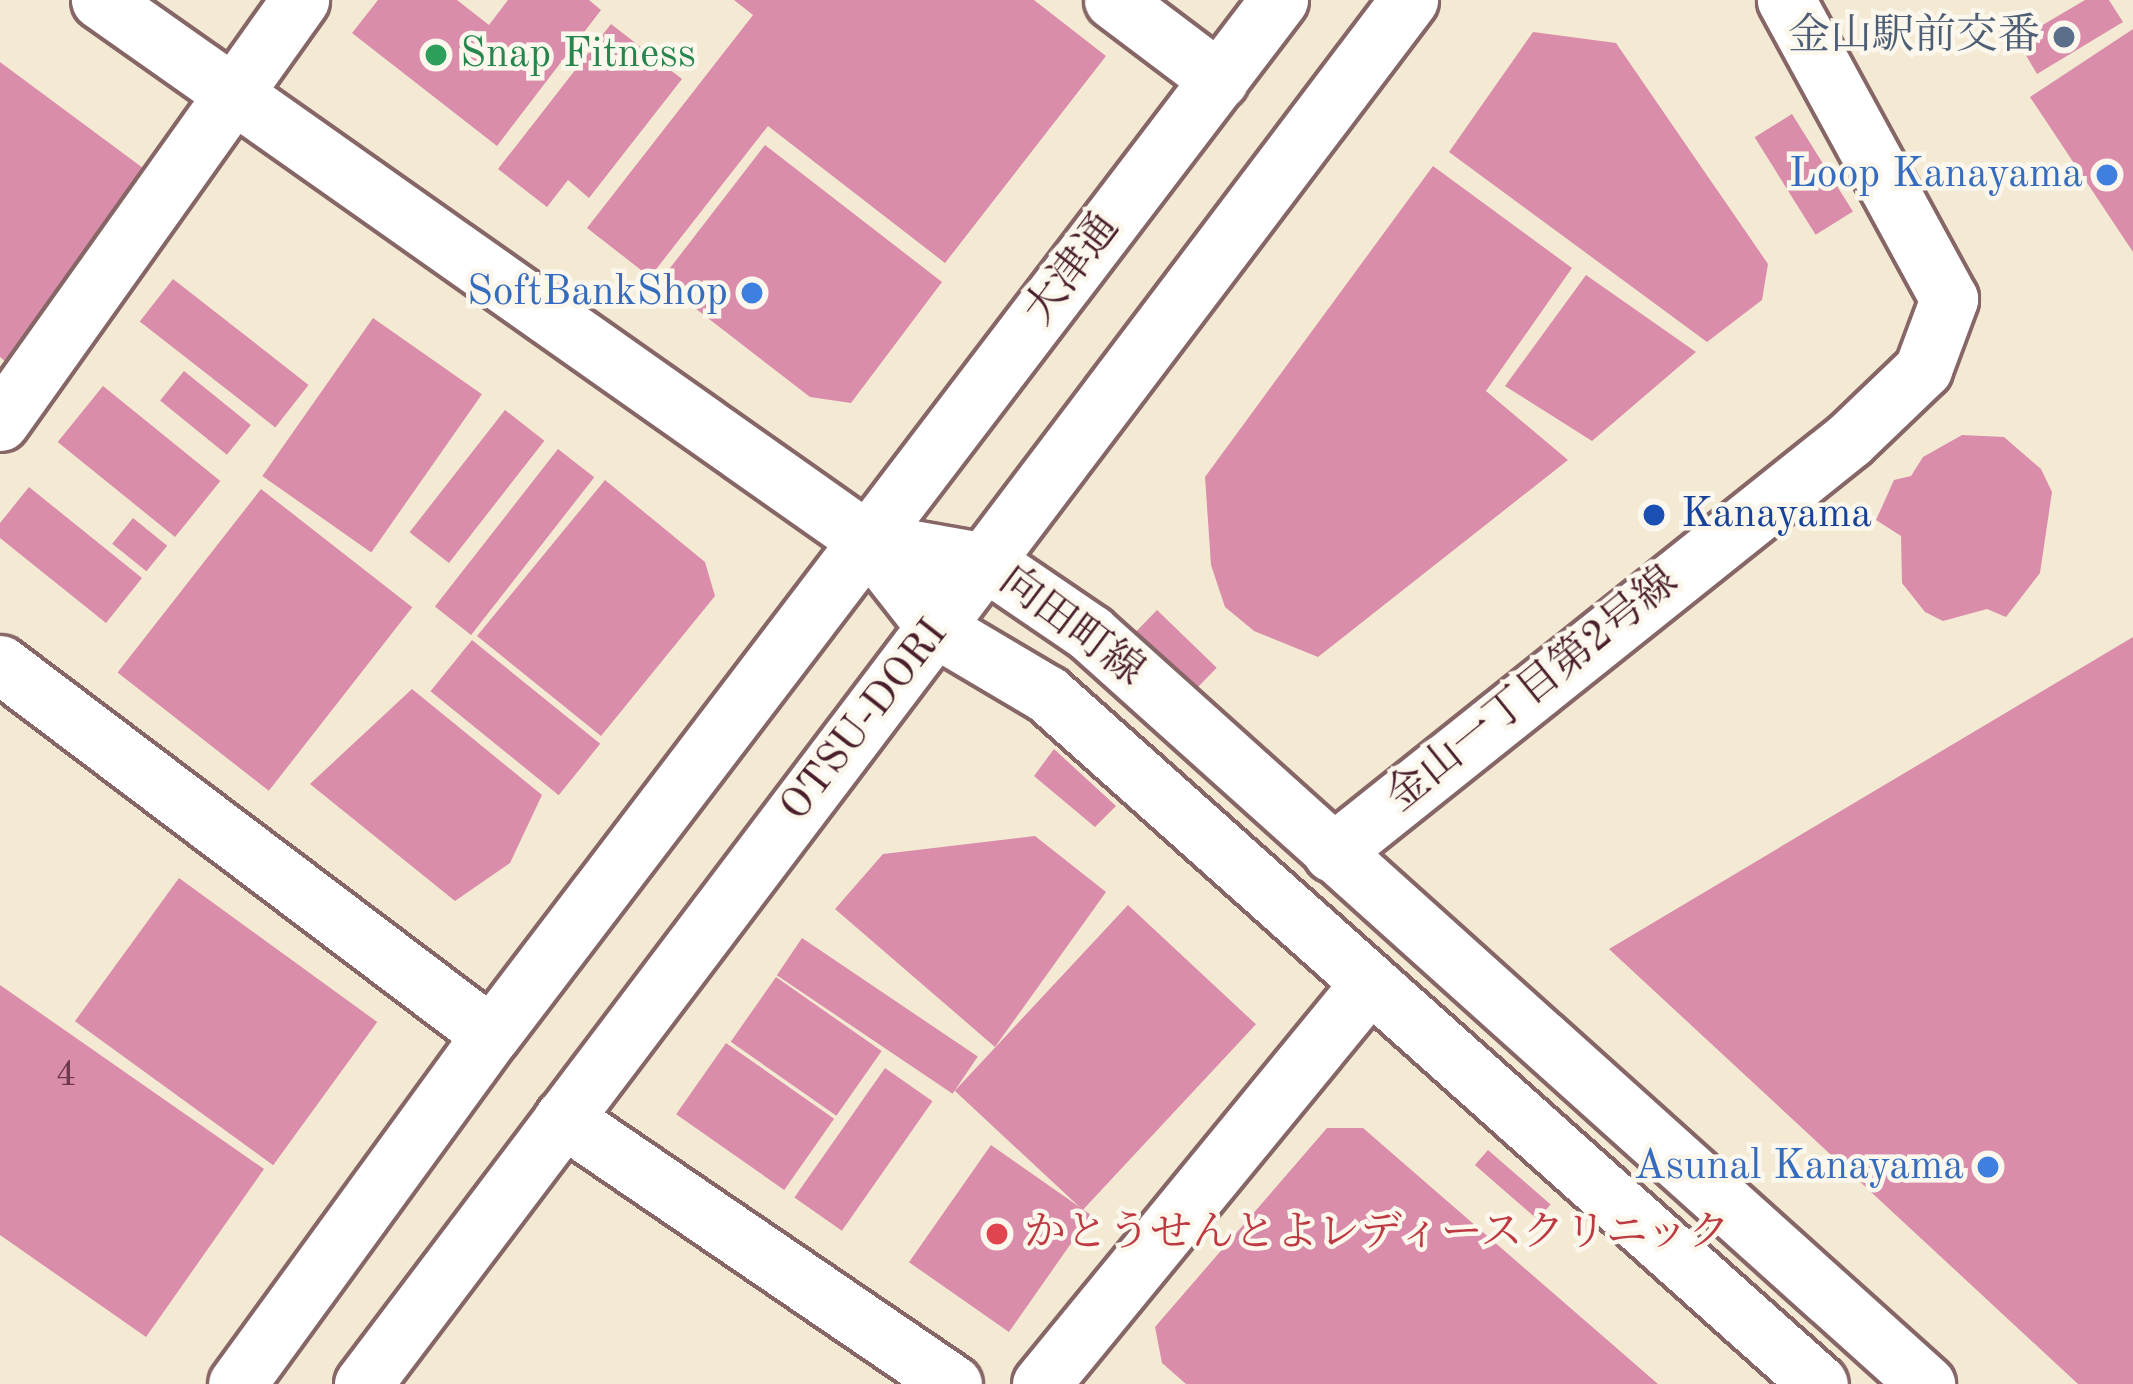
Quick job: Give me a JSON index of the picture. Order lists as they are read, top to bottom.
{
  "streets": {
    "street": [
      "大津通",
      "向田町線",
      "金山一丁目第2号線",
      "OTSU-DORI"
    ]
  },
  "crossings": [
    ["大津通", "向田町線"],
    ["向田町線", "金山一丁目第2号線"],
    ["向田町線", "OTSU-DORI"]
  ],
  "places": [
    "金山駅前交番",
    "Snap Fitness",
    "Loop Kanayama",
    "SoftBankShop",
    "Kanayama",
    "Asunal Kanayama",
    "かとうせんとよレディースクリニック"
  ],
  "house_numbers": ["4"]
}
